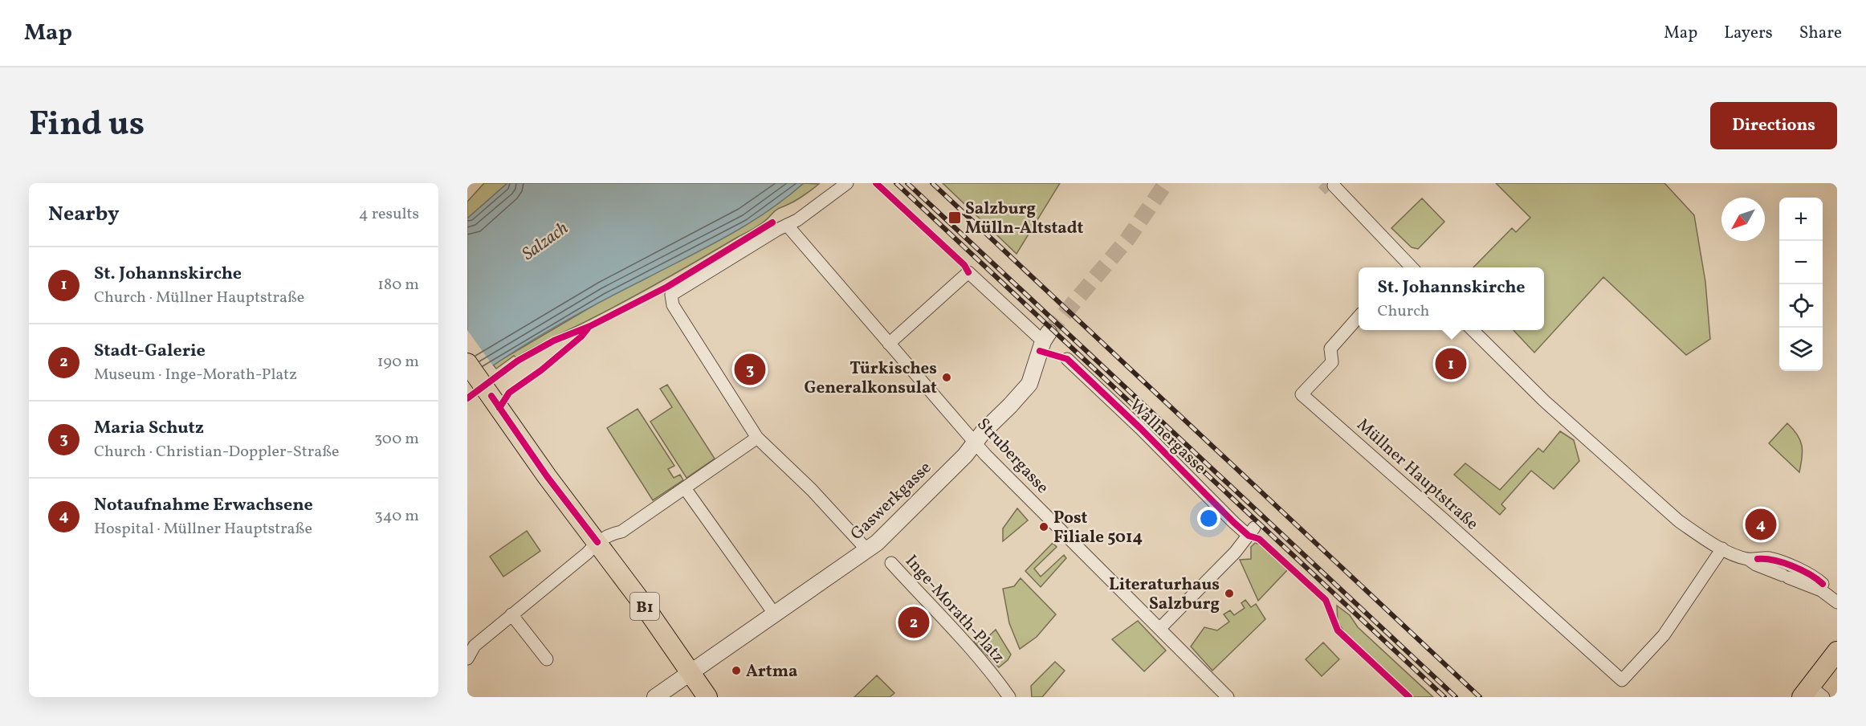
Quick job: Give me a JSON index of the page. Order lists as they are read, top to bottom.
{
  "streets": {
    "main road": ["B1"],
    "street": [
      "Wallnergasse",
      "Strubergasse",
      "Müllner Hauptstraße",
      "Gaswerkgasse",
      "Inge-Morath-Platz"
    ]
  },
  "crossings": [
    ["Wallnergasse", "Strubergasse"],
    ["Strubergasse", "Gaswerkgasse"],
    ["Gaswerkgasse", "B1"]
  ],
  "water": ["Salzach"],
  "places": {
    "transit": ["Salzburg Mülln-Altstadt"],
    "other": [
      "Türkisches Generalkonsulat",
      "Post Filiale 5014",
      "Literaturhaus Salzburg",
      "Artma"
    ]
  },
  "north": "bottom left",
  "page": {
    "header": "Map",
    "nav": ["Map", "Layers", "Share"],
    "title": "Find us",
    "buttons": "Directions",
    "heading": ["Nearby", "4 results"],
    "map_buttons": ["+", "−"],
    "list": [
      {
        "mark": "1",
        "name": "St. Johannskirche",
        "note": "Church · Müllner Hauptstraße",
        "value": "180 m"
      },
      {
        "mark": "2",
        "name": "Stadt-Galerie",
        "note": "Museum · Inge-Morath-Platz",
        "value": "190 m"
      },
      {
        "mark": "3",
        "name": "Maria Schutz",
        "note": "Church · Christian-Doppler-Straße",
        "value": "300 m"
      },
      {
        "mark": "4",
        "name": "Notaufnahme Erwachsene",
        "note": "Hospital · Müllner Hauptstraße",
        "value": "340 m"
      }
    ],
    "popup": ["St. Johannskirche", "Church"],
    "pins": [
      "1",
      "3",
      "4",
      "2"
    ]
  }
}
